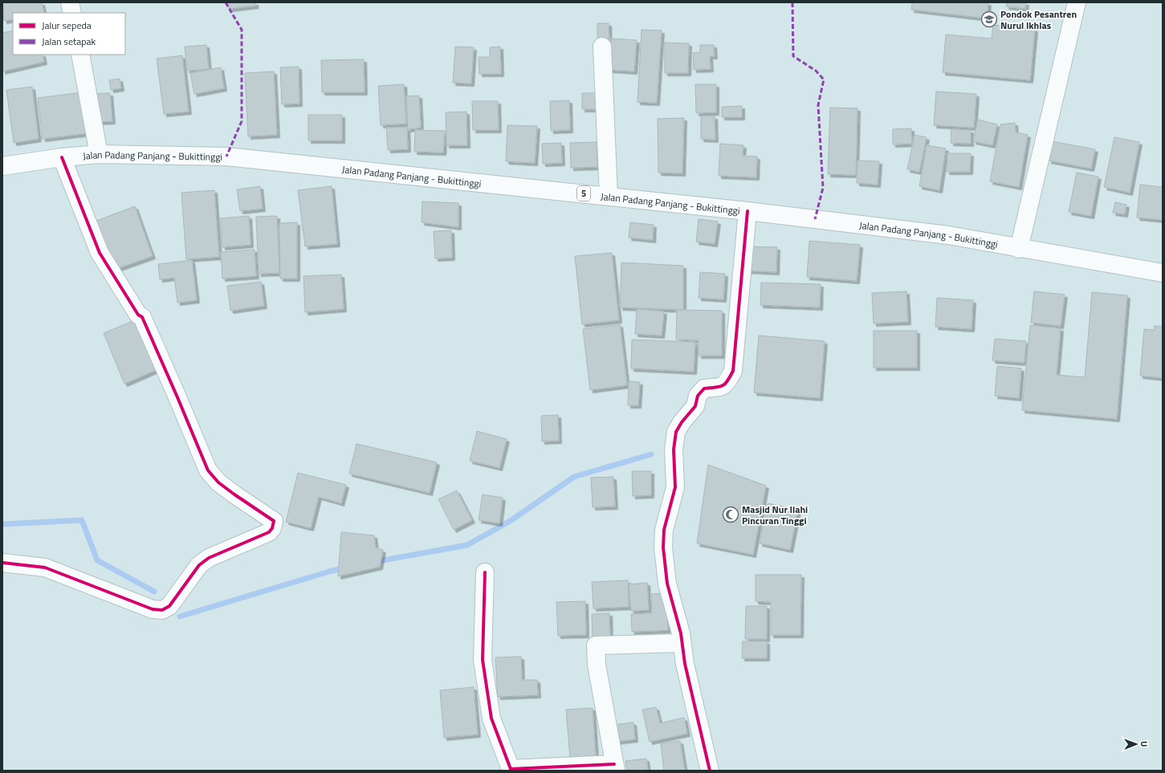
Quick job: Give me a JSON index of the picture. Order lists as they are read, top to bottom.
{
  "streets": {
    "main road": ["Jalan Padang Panjang - Bukittinggi", "5"]
  },
  "places": {
    "school or university": ["Pondok Pesantren Nurul Ikhlas"],
    "mosque": ["Masjid Nur Ilahi Pincuran Tinggi"]
  },
  "legend": ["Jalur sepeda", "Jalan setapak"],
  "north": "right"
}
